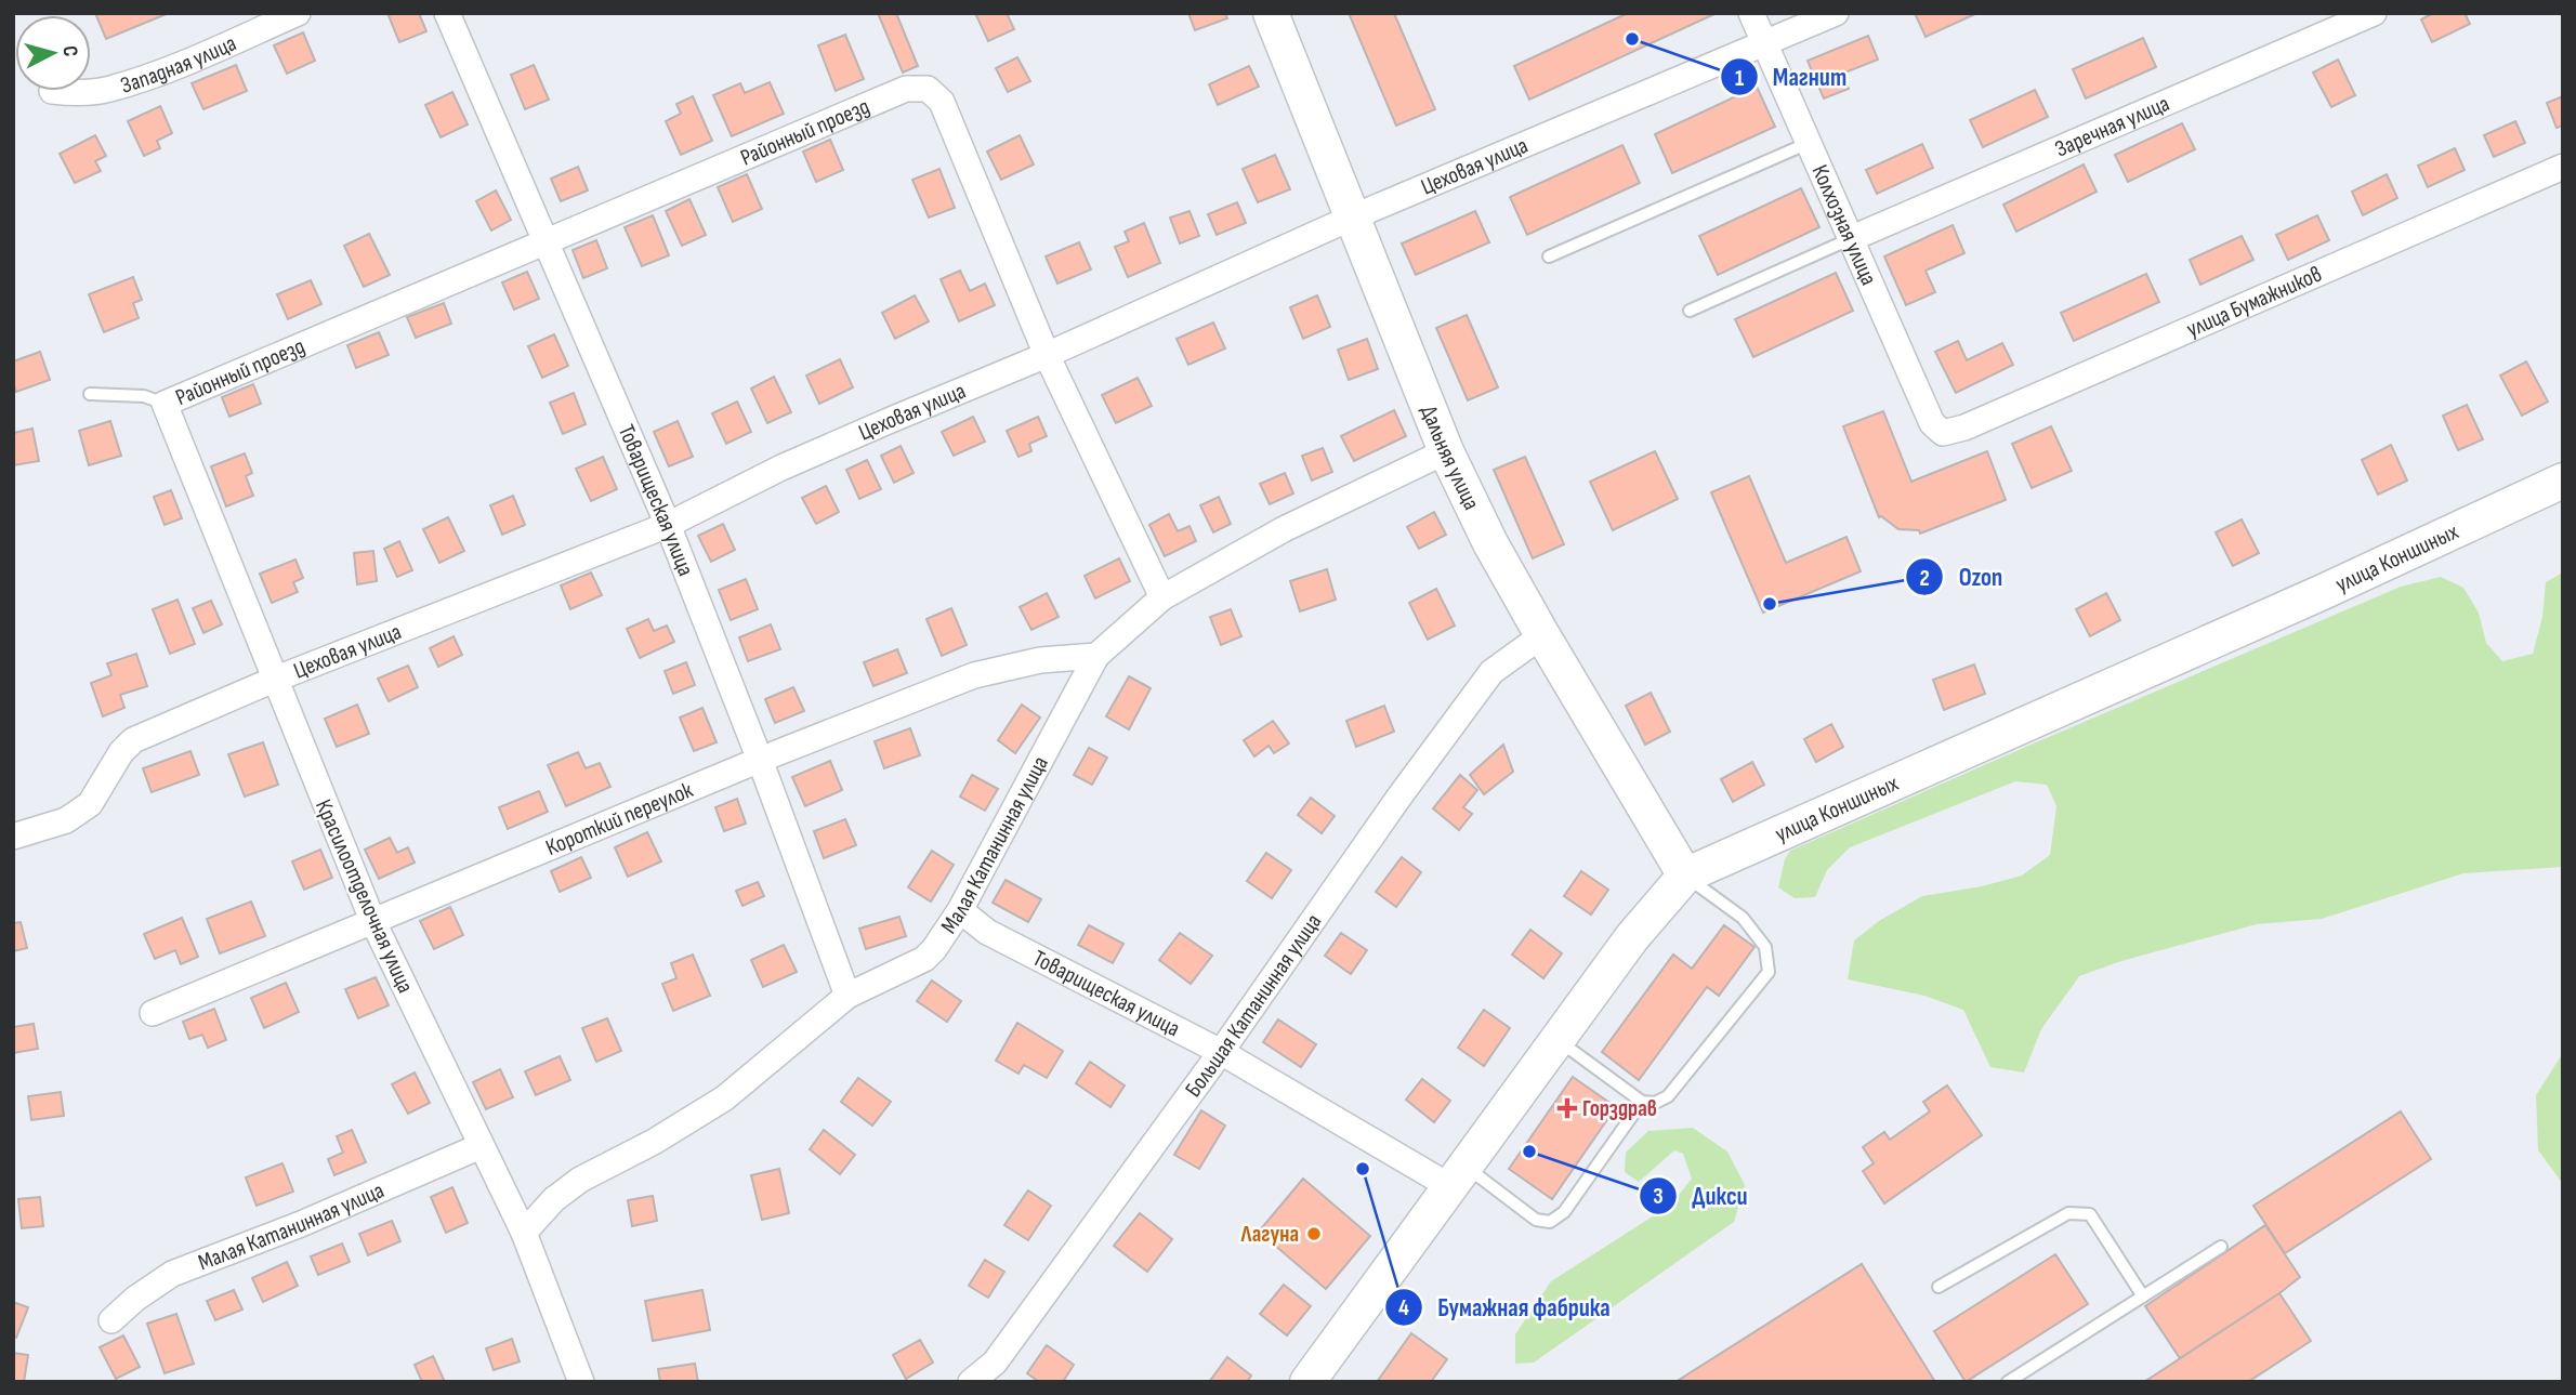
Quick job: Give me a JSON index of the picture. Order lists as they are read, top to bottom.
{
  "streets": {
    "main road": ["Дальняя улица", "улица Коншиных"],
    "street": [
      "Западная улица",
      "Заречная улица",
      "Районный проезд",
      "Цеховая улица",
      "Колхозная улица",
      "улица Бумажников",
      "Товарищеская улица",
      "Короткий переулок",
      "Малая Катанинная улица",
      "Красилоотделочная улица",
      "Большая Катанинная улица"
    ]
  },
  "crossings": [
    ["Заречная улица", "Колхозная улица"],
    ["Районный проезд", "Цеховая улица"],
    ["Районный проезд", "Товарищеская улица"],
    ["Районный проезд", "Малая Катанинная улица"],
    ["Районный проезд", "Красилоотделочная улица"],
    ["Цеховая улица", "Колхозная улица"],
    ["Цеховая улица", "Дальняя улица"],
    ["Цеховая улица", "Товарищеская улица"],
    ["Цеховая улица", "Красилоотделочная улица"],
    ["Колхозная улица", "улица Бумажников"],
    ["Дальняя улица", "улица Коншиных"],
    ["Дальняя улица", "Малая Катанинная улица"],
    ["Дальняя улица", "Большая Катанинная улица"],
    ["Товарищеская улица", "улица Коншиных"],
    ["Товарищеская улица", "Короткий переулок"],
    ["Товарищеская улица", "Малая Катанинная улица"],
    ["Товарищеская улица", "Большая Катанинная улица"],
    ["Короткий переулок", "Малая Катанинная улица"],
    ["Короткий переулок", "Красилоотделочная улица"],
    ["Малая Катанинная улица", "Красилоотделочная улица"]
  ],
  "places": {
    "other": [
      "Магнит",
      "Ozon",
      "Дикси",
      "Бумажная фабрика",
      "Лагуна"
    ],
    "health": ["Горздрав"]
  },
  "north": "right"
}
